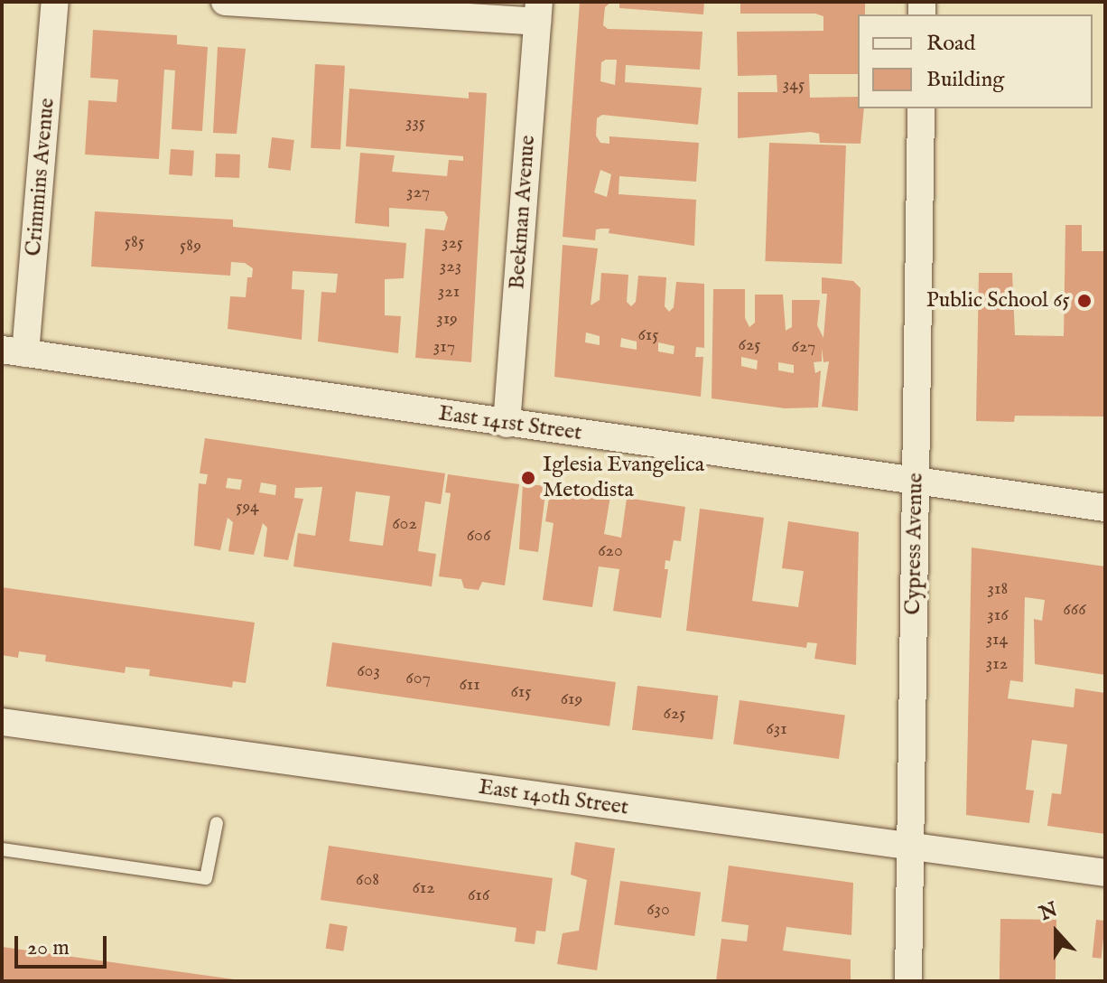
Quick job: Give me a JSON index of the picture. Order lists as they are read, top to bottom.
{
  "streets": {
    "street": [
      "Crimmins Avenue",
      "Beekman Avenue",
      "East 141st Street",
      "Cypress Avenue",
      "East 140th Street"
    ]
  },
  "crossings": [
    ["Crimmins Avenue", "East 141st Street"],
    ["Beekman Avenue", "East 141st Street"],
    ["East 141st Street", "Cypress Avenue"],
    ["Cypress Avenue", "East 140th Street"]
  ],
  "places": ["Public School 65", "Iglesia Evangelica Metodista"],
  "house_numbers": [
    "345",
    "335",
    "327",
    "585",
    "325",
    "589",
    "323",
    "321",
    "319",
    "615",
    "625",
    "317",
    "627",
    "594",
    "602",
    "606",
    "620",
    "318",
    "666",
    "316",
    "314",
    "312",
    "603",
    "607",
    "611",
    "615",
    "619",
    "625",
    "631",
    "608",
    "612",
    "616",
    "630"
  ],
  "legend": ["Road", "Building"],
  "scale_bar": "20 m",
  "north": "top"
}
